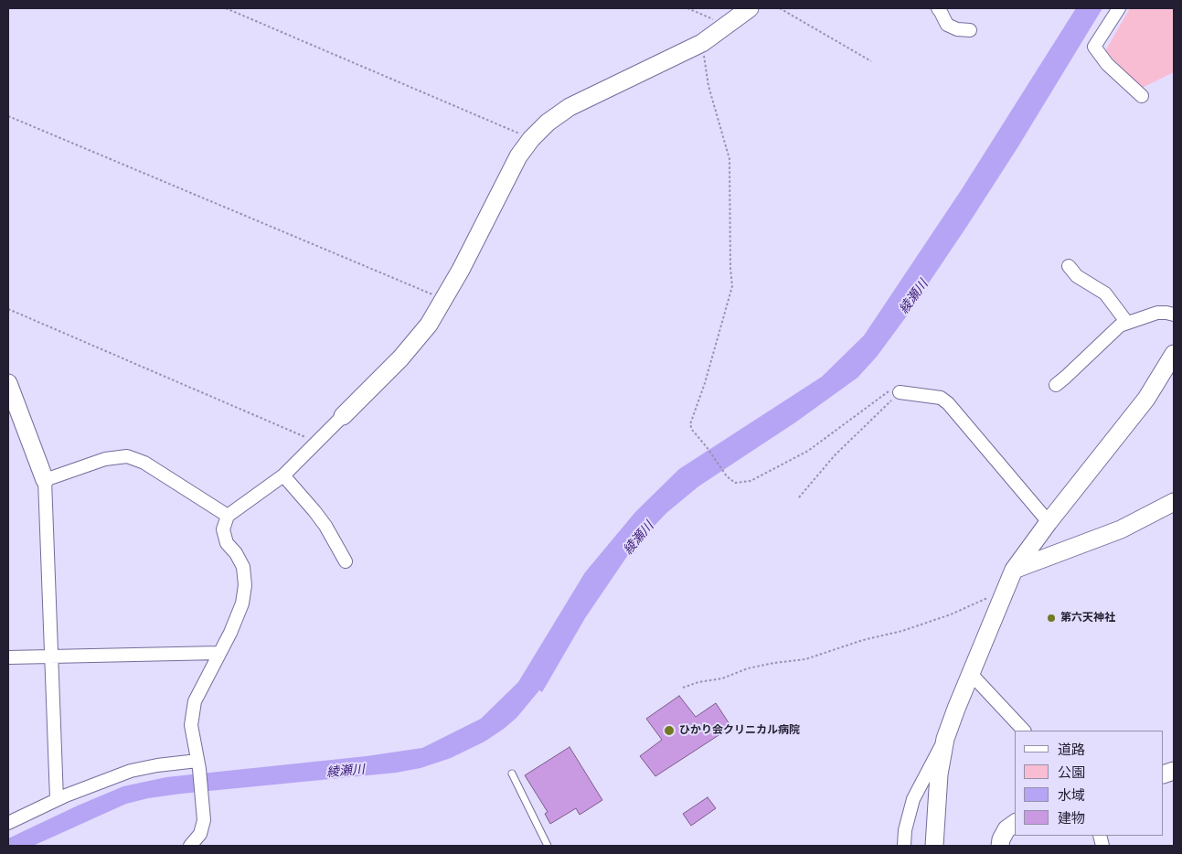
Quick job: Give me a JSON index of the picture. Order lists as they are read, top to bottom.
{
  "water": ["綾瀬川"],
  "places": ["第六天神社", "ひかり会クリニカル病院"],
  "legend": [
    "道路",
    "公園",
    "水域",
    "建物"
  ]
}
